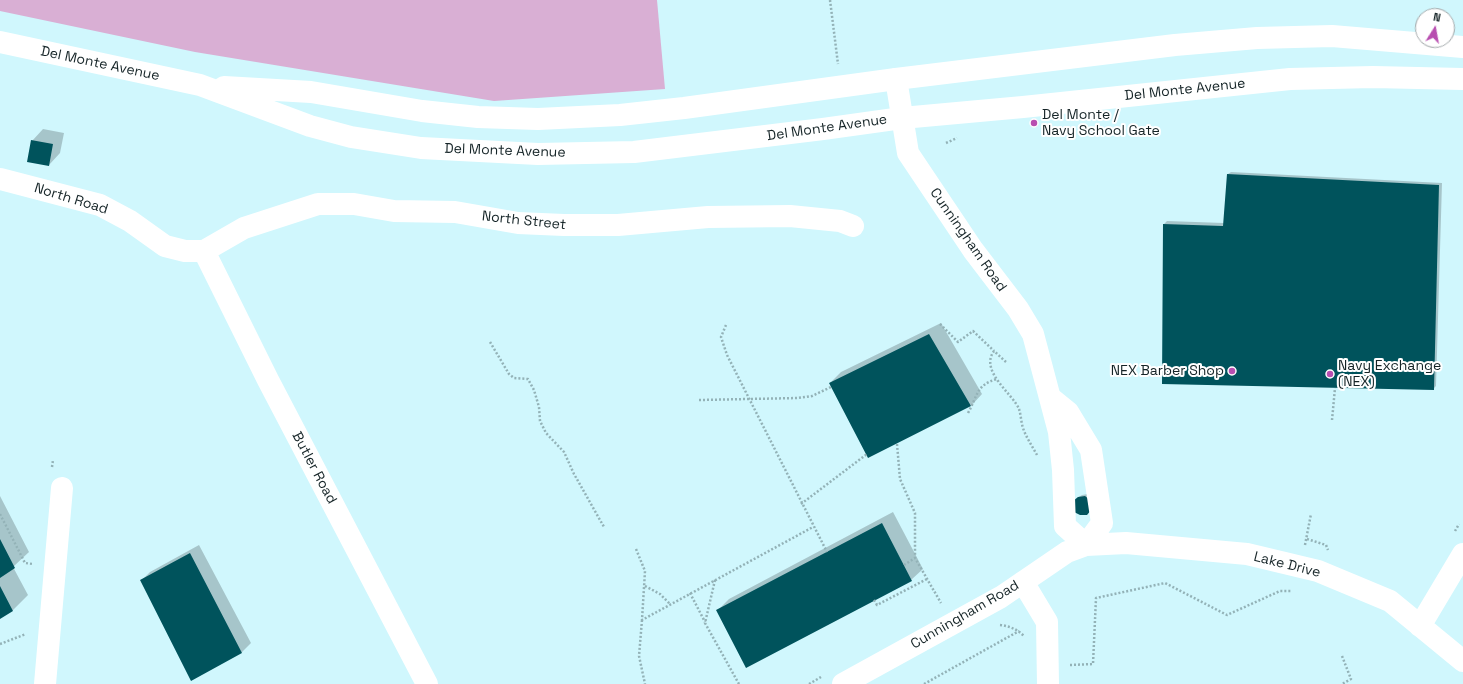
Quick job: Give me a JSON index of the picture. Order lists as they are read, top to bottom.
{
  "streets": {
    "street": [
      "Del Monte Avenue",
      "North Road",
      "North Street",
      "Cunningham Road",
      "Butler Road",
      "Lake Drive"
    ]
  },
  "crossings": [
    ["Del Monte Avenue", "Cunningham Road"],
    ["North Road", "North Street"],
    ["North Road", "Butler Road"],
    ["North Street", "Butler Road"],
    ["Cunningham Road", "Lake Drive"]
  ],
  "places": ["Del Monte / Navy School Gate", "NEX Barber Shop", "Navy Exchange (NEX)"],
  "north": "top"
}
